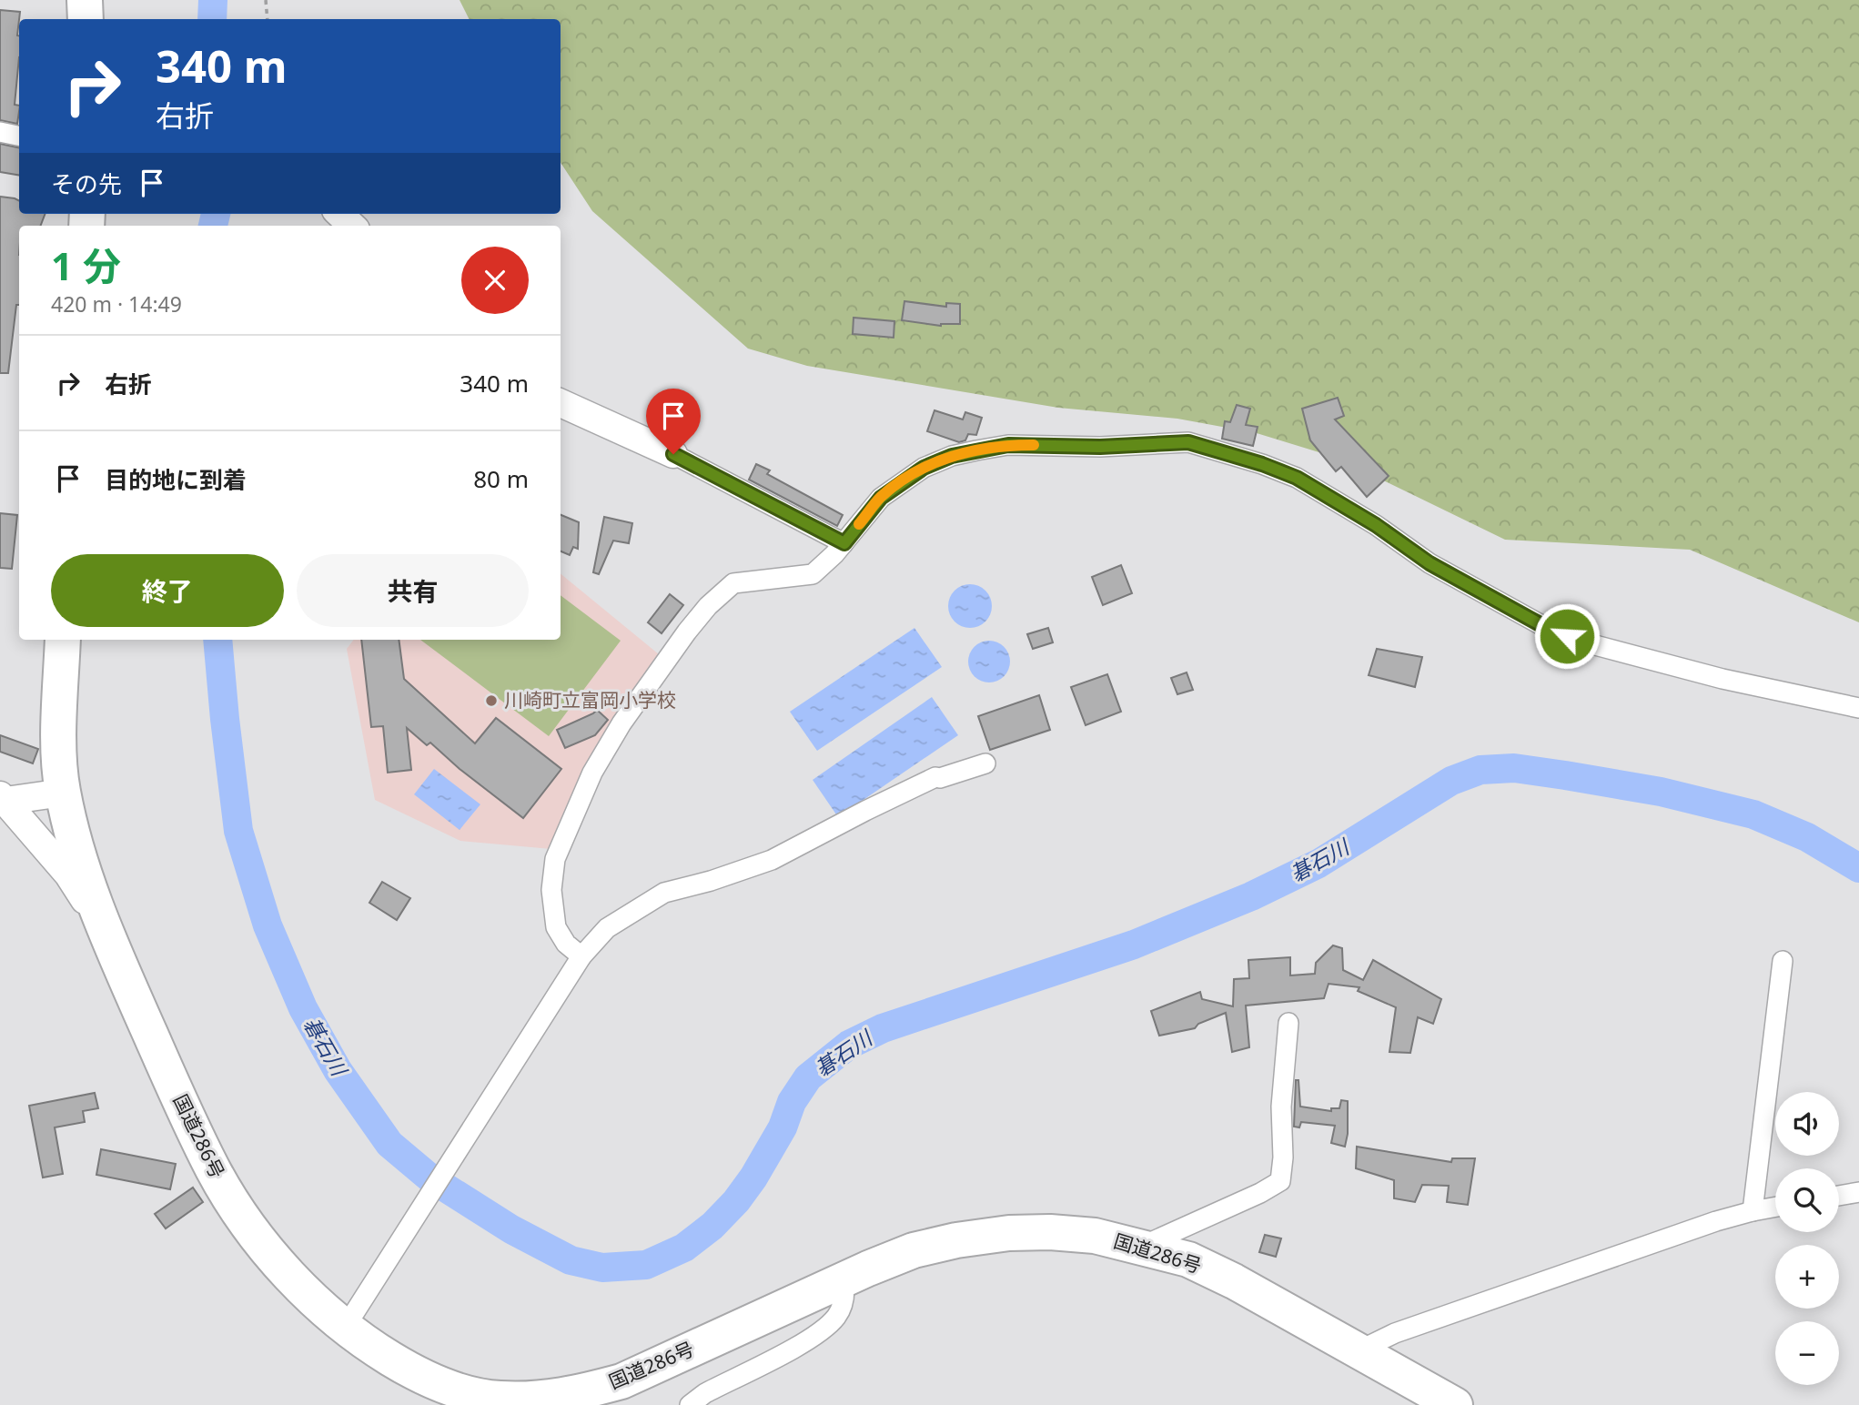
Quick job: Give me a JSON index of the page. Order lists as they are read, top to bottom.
{
  "streets": {
    "highway": ["国道286号"]
  },
  "water": ["碁石川"],
  "places": ["川崎町立富岡小学校"],
  "page": {
    "turn": ["340 m", "右折"],
    "then": "その先",
    "heading": ["1 分", "420 m · 14:49"],
    "list": [
      {
        "name": "右折",
        "value": "340 m"
      },
      {
        "name": "目的地に到着",
        "value": "80 m"
      }
    ],
    "buttons": ["終了", "共有"],
    "map_buttons": ["+", "−"]
  }
}
